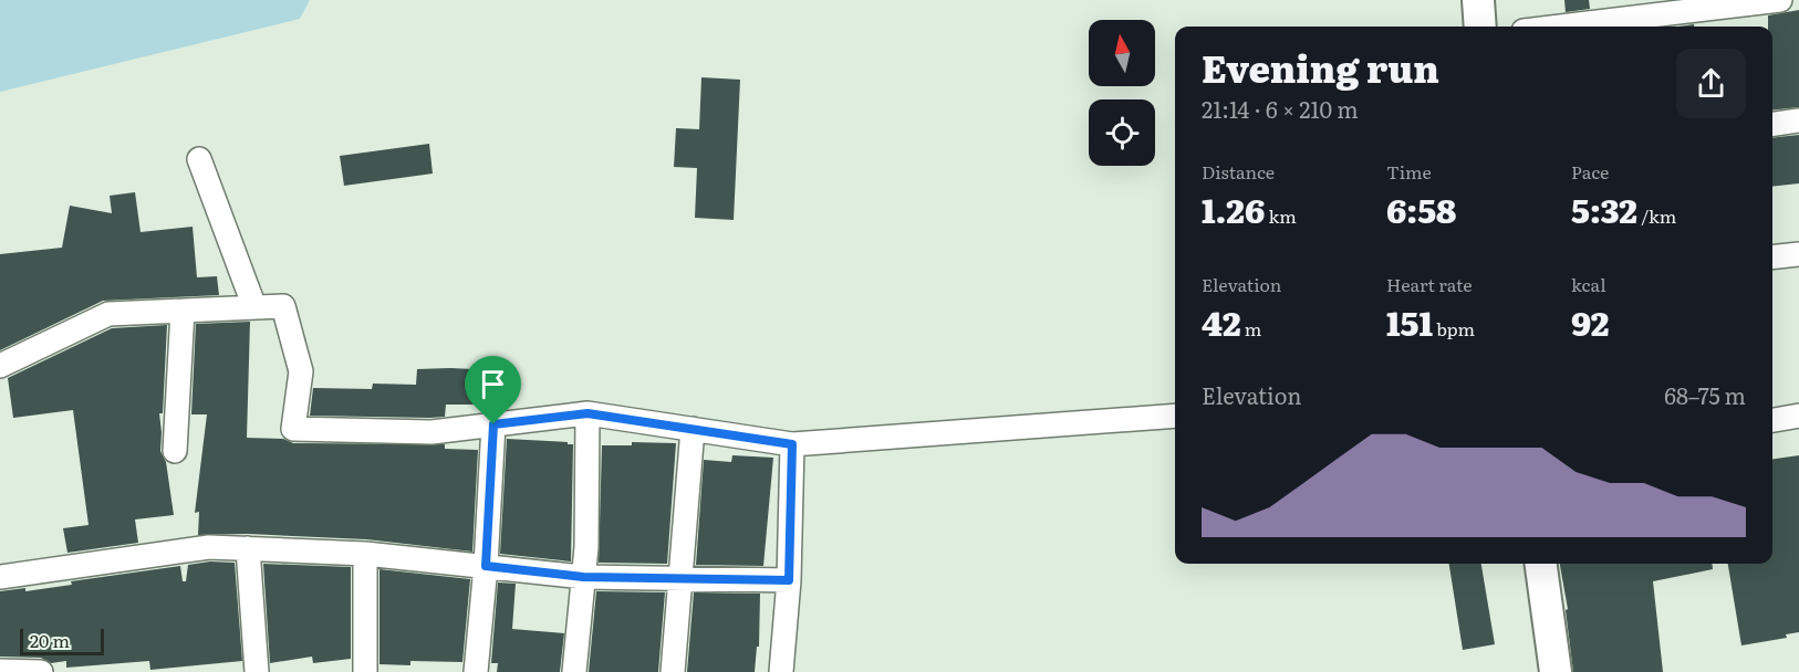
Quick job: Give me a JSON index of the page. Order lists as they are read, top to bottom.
{
  "scale_bar": "20 m",
  "north": "top",
  "page": {
    "heading": ["Evening run", "21:14 · 6 × 210 m"],
    "stats": [
      ["Distance", "1.26 km"],
      ["Time", "6:58"],
      ["Pace", "5:32 /km"],
      ["Elevation", "42 m"],
      ["Heart rate", "151 bpm"],
      ["kcal", "92"]
    ],
    "chart": ["Elevation", "68–75 m"],
    "scale": "20 m"
  }
}
